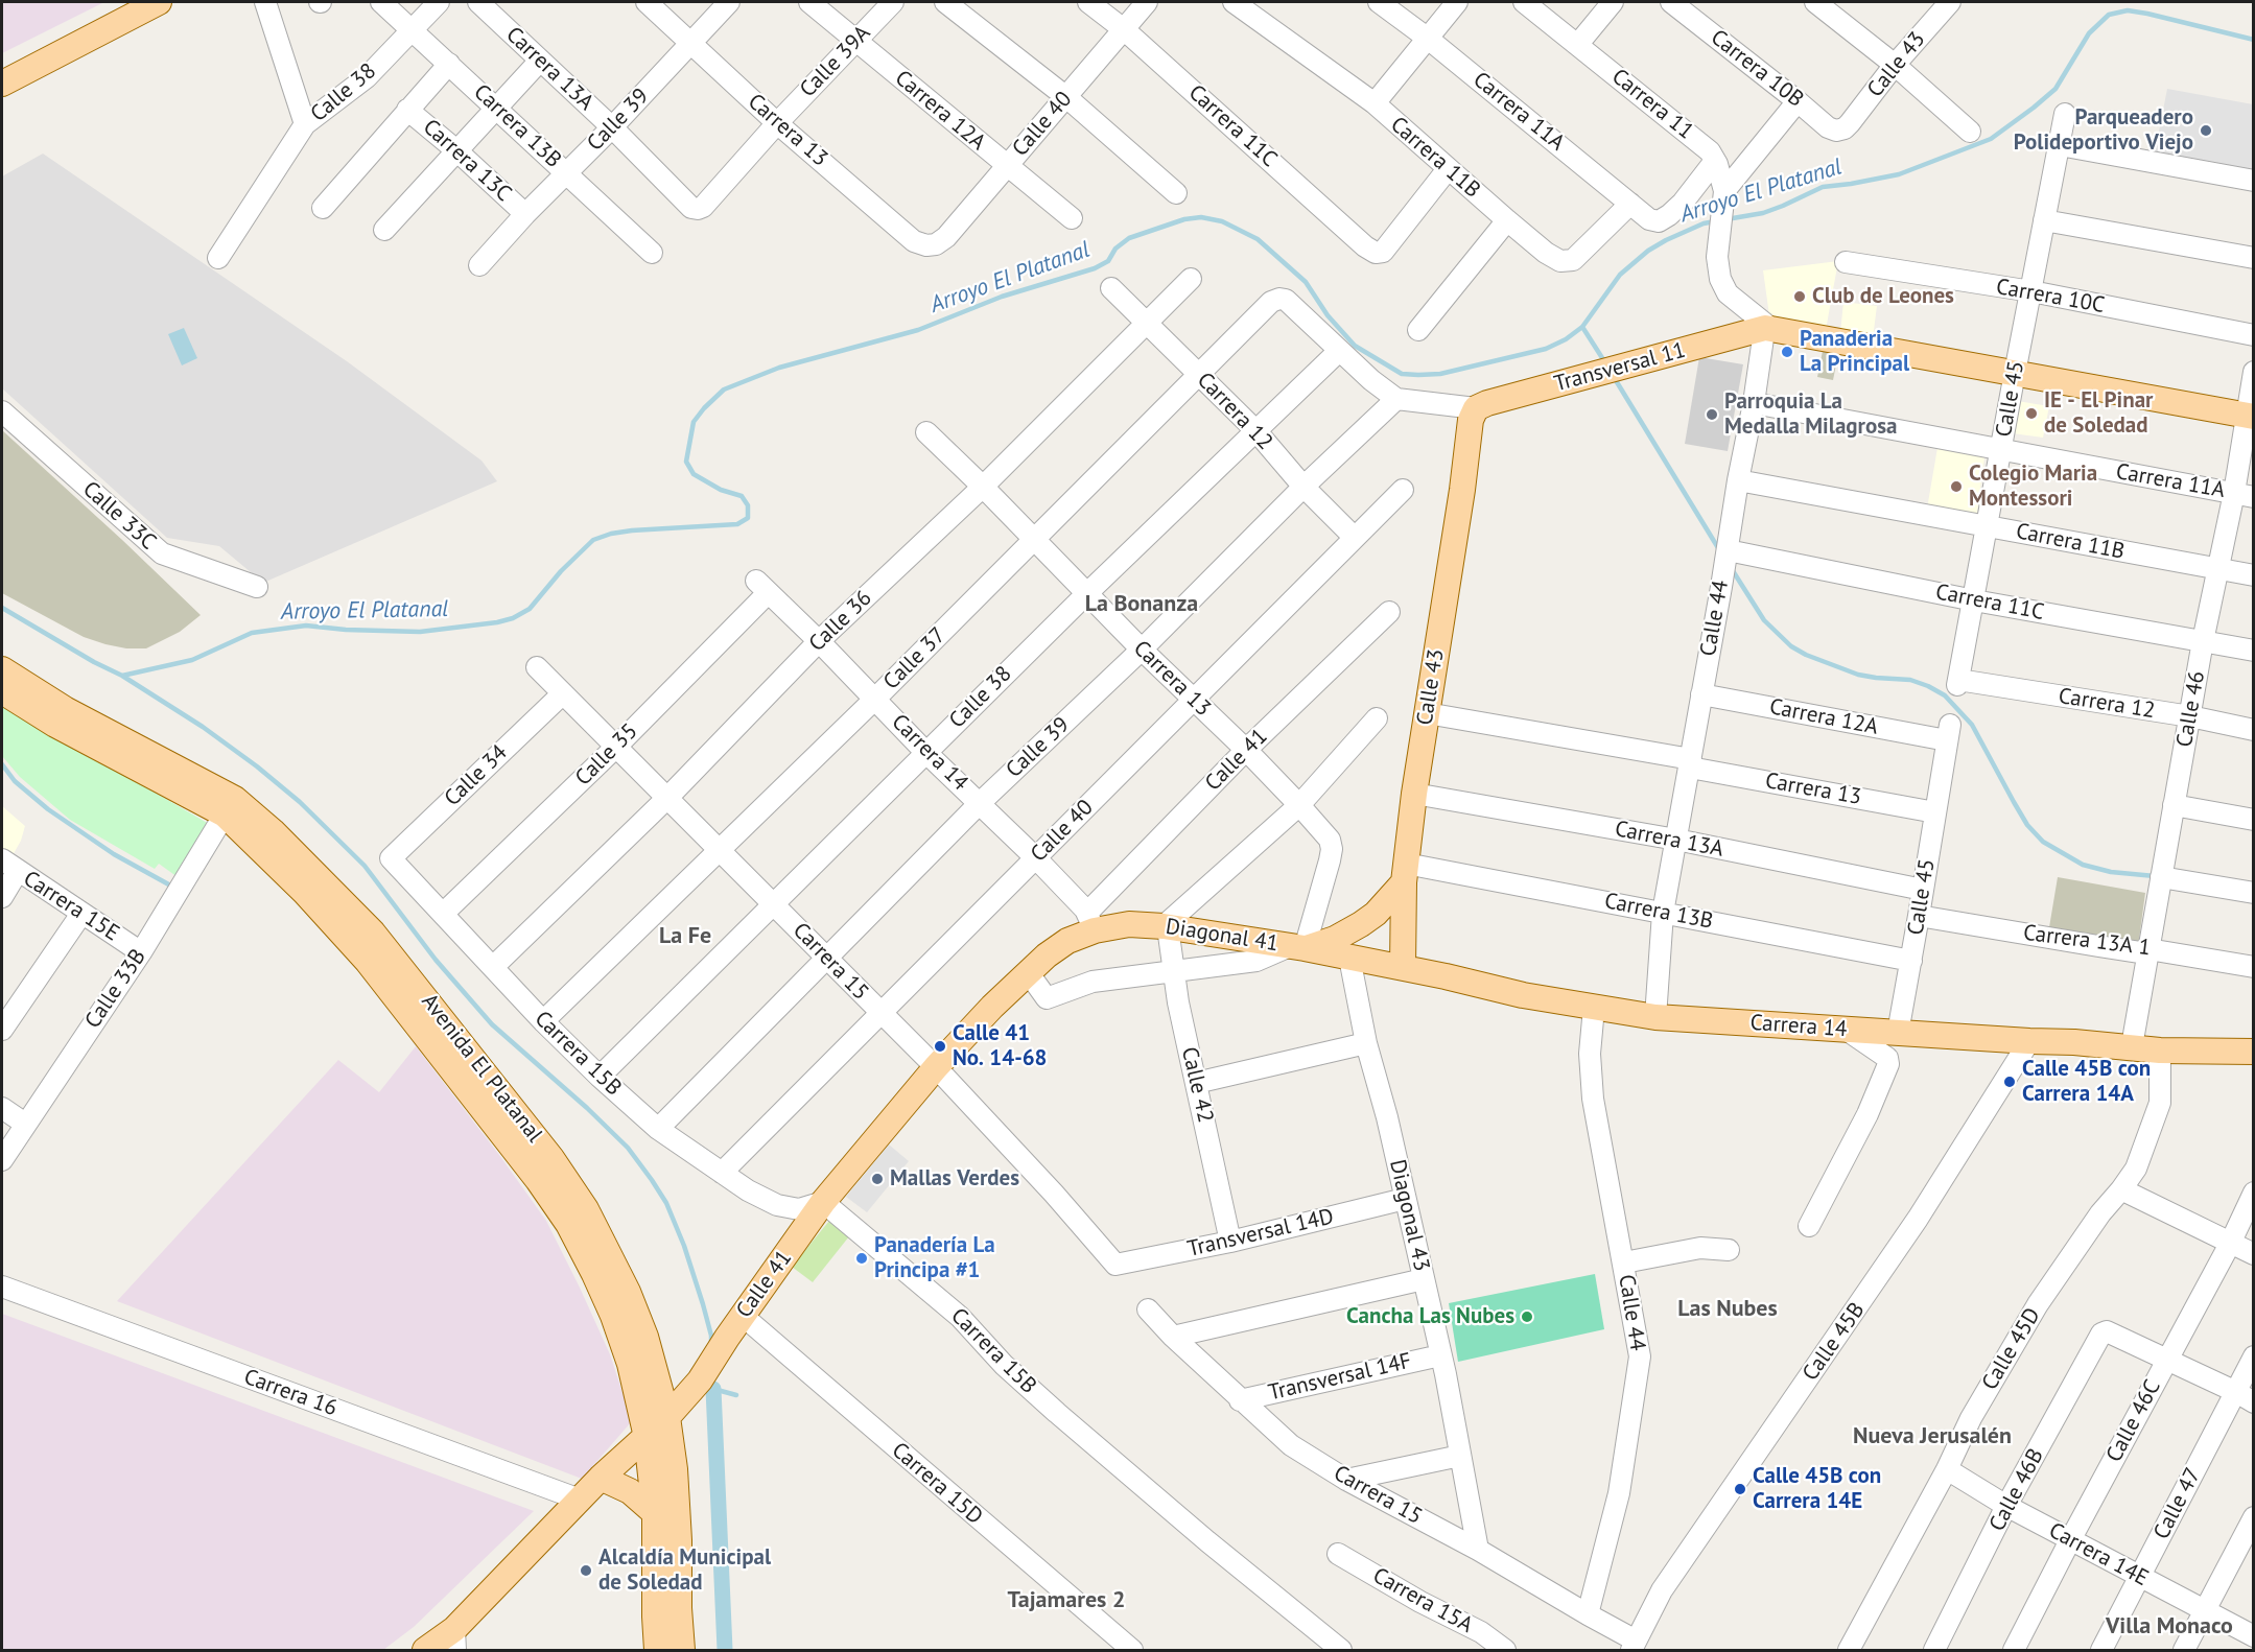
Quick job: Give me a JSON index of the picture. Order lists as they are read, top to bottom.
{
  "streets": {
    "main road": [
      "Calle 43",
      "Transversal 11",
      "Carrera 14",
      "Calle 41",
      "Diagonal 41",
      "Avenida El Platanal"
    ],
    "street": [
      "Calle 39A",
      "Carrera 13A",
      "Carrera 10B",
      "Calle 38",
      "Carrera 11",
      "Carrera 12A",
      "Carrera 11A",
      "Calle 39",
      "Calle 40",
      "Carrera 13B",
      "Carrera 11C",
      "Carrera 13",
      "Carrera 11B",
      "Carrera 13C",
      "Carrera 10C",
      "Calle 45",
      "Carrera 12",
      "Calle 33C",
      "Calle 44",
      "Calle 36",
      "Calle 37",
      "Calle 46",
      "Calle 35",
      "Calle 34",
      "Carrera 15E",
      "Carrera 13A 1",
      "Carrera 15",
      "Calle 33B",
      "Carrera 15B",
      "Calle 42",
      "Diagonal 43",
      "Transversal 14D",
      "Calle 45B",
      "Calle 45D",
      "Transversal 14F",
      "Carrera 16",
      "Calle 46C",
      "Carrera 15D",
      "Calle 46B",
      "Calle 47",
      "Carrera 14E",
      "Carrera 15A"
    ]
  },
  "crossings": [
    ["Calle 39A", "Carrera 13A"],
    ["Calle 39A", "Carrera 12A"],
    ["Calle 39A", "Carrera 13"],
    ["Calle 43", "Carrera 13A"],
    ["Calle 43", "Carrera 10B"],
    ["Calle 43", "Carrera 13B"],
    ["Calle 43", "Carrera 13"],
    ["Calle 43", "Transversal 11"],
    ["Calle 43", "Carrera 14"],
    ["Carrera 13A", "Calle 39"],
    ["Carrera 13A", "Calle 45"],
    ["Carrera 13A", "Calle 44"],
    ["Calle 38", "Carrera 13B"],
    ["Calle 38", "Carrera 13"],
    ["Calle 38", "Carrera 12"],
    ["Calle 38", "Calle 37"],
    ["Calle 38", "Carrera 14"],
    ["Calle 38", "Carrera 15"],
    ["Calle 38", "Carrera 15B"],
    ["Carrera 11", "Carrera 11A"],
    ["Carrera 11", "Transversal 11"],
    ["Carrera 11", "Calle 44"],
    ["Carrera 12A", "Calle 40"],
    ["Carrera 12A", "Calle 45"],
    ["Carrera 12A", "Calle 44"],
    ["Carrera 11A", "Carrera 11B"],
    ["Carrera 11A", "Calle 45"],
    ["Carrera 11A", "Calle 44"],
    ["Carrera 11A", "Calle 46"],
    ["Calle 39", "Carrera 13B"],
    ["Calle 39", "Carrera 13"],
    ["Calle 39", "Carrera 13C"],
    ["Calle 39", "Carrera 12"],
    ["Calle 39", "Carrera 14"],
    ["Calle 39", "Carrera 15"],
    ["Calle 39", "Carrera 15B"],
    ["Calle 40", "Carrera 11C"],
    ["Calle 40", "Carrera 13"],
    ["Calle 40", "Carrera 12"],
    ["Calle 40", "Carrera 14"],
    ["Calle 40", "Carrera 15"],
    ["Calle 40", "Carrera 15B"],
    ["Carrera 13B", "Calle 45"],
    ["Carrera 13B", "Calle 44"],
    ["Carrera 11C", "Carrera 11B"],
    ["Carrera 11C", "Calle 45"],
    ["Carrera 11C", "Calle 44"],
    ["Carrera 11C", "Calle 46"],
    ["Carrera 13", "Calle 45"],
    ["Carrera 13", "Calle 44"],
    ["Carrera 13", "Calle 36"],
    ["Carrera 13", "Calle 37"],
    ["Carrera 13", "Calle 41"],
    ["Carrera 13", "Diagonal 41"],
    ["Carrera 11B", "Calle 45"],
    ["Carrera 11B", "Calle 44"],
    ["Carrera 11B", "Calle 46"],
    ["Carrera 10C", "Calle 45"],
    ["Transversal 11", "Calle 44"],
    ["Calle 45", "Carrera 12"],
    ["Calle 45", "Carrera 14"],
    ["Calle 45", "Carrera 13A 1"],
    ["Carrera 12", "Calle 36"],
    ["Carrera 12", "Calle 37"],
    ["Carrera 12", "Calle 46"],
    ["Calle 44", "Carrera 14"],
    ["Calle 44", "Carrera 15"],
    ["Calle 36", "Carrera 14"],
    ["Calle 36", "Carrera 15"],
    ["Calle 36", "Carrera 15B"],
    ["Calle 37", "Carrera 14"],
    ["Calle 37", "Carrera 15"],
    ["Calle 37", "Carrera 15B"],
    ["Calle 46", "Carrera 14"],
    ["Calle 46", "Carrera 13A 1"],
    ["Carrera 14", "Calle 35"],
    ["Carrera 14", "Calle 41"],
    ["Carrera 14", "Diagonal 41"],
    ["Carrera 14", "Diagonal 43"],
    ["Carrera 14", "Calle 45B"],
    ["Carrera 14", "Calle 45D"],
    ["Calle 35", "Carrera 15"],
    ["Calle 35", "Carrera 15B"],
    ["Calle 41", "Diagonal 41"],
    ["Calle 41", "Carrera 15"],
    ["Calle 41", "Carrera 15B"],
    ["Calle 41", "Avenida El Platanal"],
    ["Calle 41", "Carrera 16"],
    ["Calle 41", "Carrera 15D"],
    ["Calle 34", "Carrera 15"],
    ["Calle 34", "Carrera 15B"],
    ["Carrera 15E", "Calle 33B"],
    ["Diagonal 41", "Calle 42"],
    ["Diagonal 41", "Diagonal 43"],
    ["Carrera 15", "Diagonal 43"],
    ["Carrera 15", "Transversal 14D"],
    ["Carrera 15", "Calle 45B"],
    ["Carrera 15", "Transversal 14F"],
    ["Calle 33B", "Avenida El Platanal"],
    ["Calle 42", "Transversal 14D"],
    ["Diagonal 43", "Transversal 14D"],
    ["Diagonal 43", "Transversal 14F"],
    ["Calle 45D", "Carrera 14E"],
    ["Calle 46C", "Calle 46B"],
    ["Calle 46C", "Carrera 14E"],
    ["Calle 46B", "Carrera 14E"],
    ["Calle 47", "Carrera 14E"]
  ],
  "districts": [
    "La Bonanza",
    "La Fe",
    "Las Nubes",
    "Nueva Jerusalén",
    "Tajamares 2",
    "Villa Monaco"
  ],
  "water": ["Arroyo El Platanal"],
  "places": [
    "Parqueadero Polideportivo Viejo",
    "Club de Leones",
    "Panaderia La Principal",
    "IE - El Pinar de Soledad",
    "Parroquia La Medalla Milagrosa",
    "Colegio Maria Montessori",
    "Calle 41 No. 14-68",
    "Calle 45B con Carrera 14A",
    "Mallas Verdes",
    "Panadería La Principa #1",
    "Cancha Las Nubes",
    "Calle 45B con Carrera 14E",
    "Alcaldía Municipal de Soledad"
  ]
}
